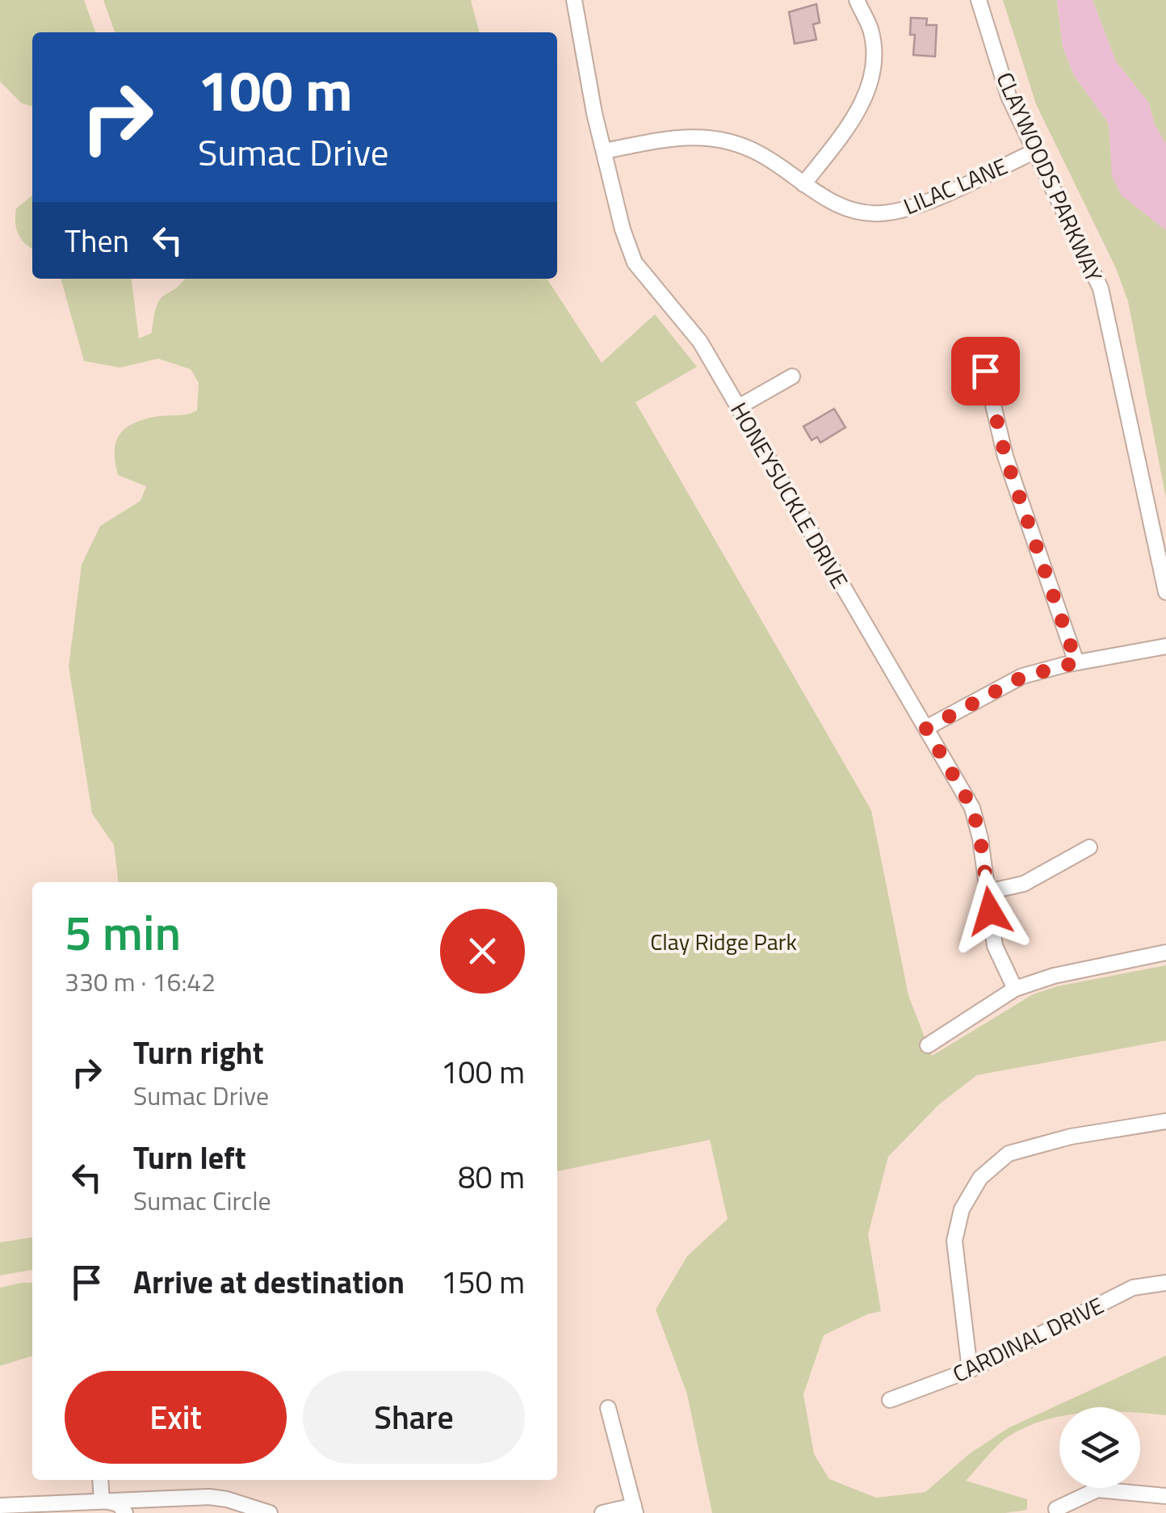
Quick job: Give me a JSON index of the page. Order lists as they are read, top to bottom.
{
  "streets": {
    "street": [
      "CLAYWOODS PARKWAY",
      "LILAC LANE",
      "HONEYSUCKLE DRIVE",
      "CARDINAL DRIVE"
    ]
  },
  "crossings": [
    ["CLAYWOODS PARKWAY", "LILAC LANE"],
    ["LILAC LANE", "HONEYSUCKLE DRIVE"]
  ],
  "parks": ["Clay Ridge Park"],
  "page": {
    "turn": ["100 m", "Sumac Drive"],
    "then": "Then",
    "heading": ["5 min", "330 m · 16:42"],
    "list": [
      {
        "name": "Turn right",
        "note": "Sumac Drive",
        "value": "100 m"
      },
      {
        "name": "Turn left",
        "note": "Sumac Circle",
        "value": "80 m"
      },
      {
        "name": "Arrive at destination",
        "value": "150 m"
      }
    ],
    "buttons": ["Exit", "Share"]
  }
}
